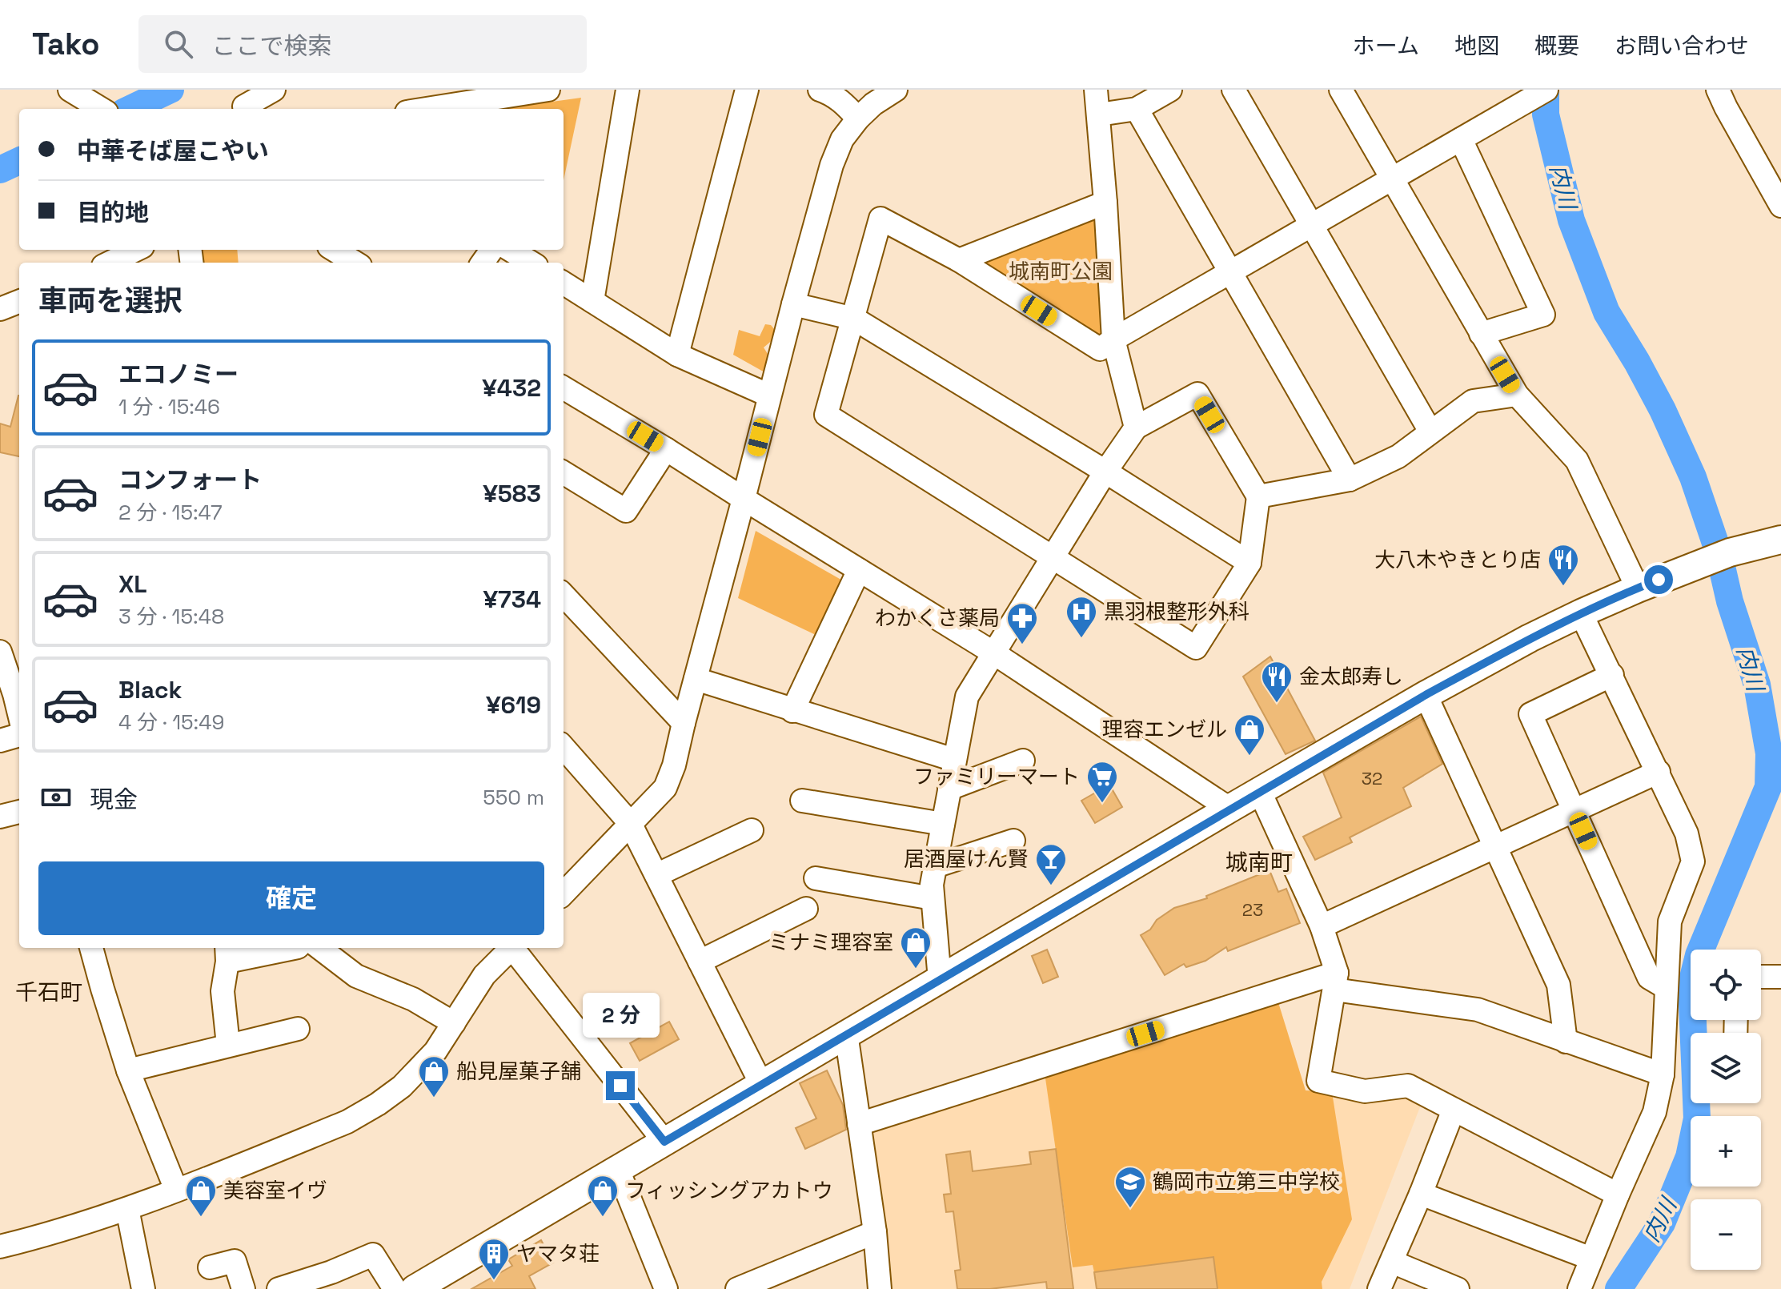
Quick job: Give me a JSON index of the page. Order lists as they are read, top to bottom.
{
  "districts": ["城南町", "千石町"],
  "water": ["内川"],
  "parks": ["城南町公園"],
  "places": {
    "restaurant": ["大八木やきとり店", "金太郎寿し"],
    "hospital": ["黒羽根整形外科"],
    "pharmacy": ["わかくさ薬局"],
    "shop": [
      "理容エンゼル",
      "ミナミ理容室",
      "船見屋菓子舗",
      "美容室イヴ",
      "フィッシングアカトウ"
    ],
    "supermarket": ["ファミリーマート"],
    "bar": ["居酒屋けん賢"],
    "school or university": ["鶴岡市立第三中学校"],
    "building": ["ヤマタ荘"]
  },
  "house_numbers": ["32", "23"],
  "page": {
    "header": "Tako",
    "search": "ここで検索",
    "nav": [
      "ホーム",
      "地図",
      "概要",
      "お問い合わせ"
    ],
    "banner": ["中華そば屋こやい", "目的地"],
    "heading": "車両を選択",
    "list": [
      {
        "name": "エコノミー",
        "note": "1 分 · 15:46",
        "value": "¥432"
      },
      {
        "name": "コンフォート",
        "note": "2 分 · 15:47",
        "value": "¥583"
      },
      {
        "name": "XL",
        "note": "3 分 · 15:48",
        "value": "¥734"
      },
      {
        "name": "Black",
        "note": "4 分 · 15:49",
        "value": "¥619"
      }
    ],
    "pay": ["現金", "550 m"],
    "buttons": "確定",
    "map_buttons": ["+", "−"],
    "bubble": "2 分"
  }
}
